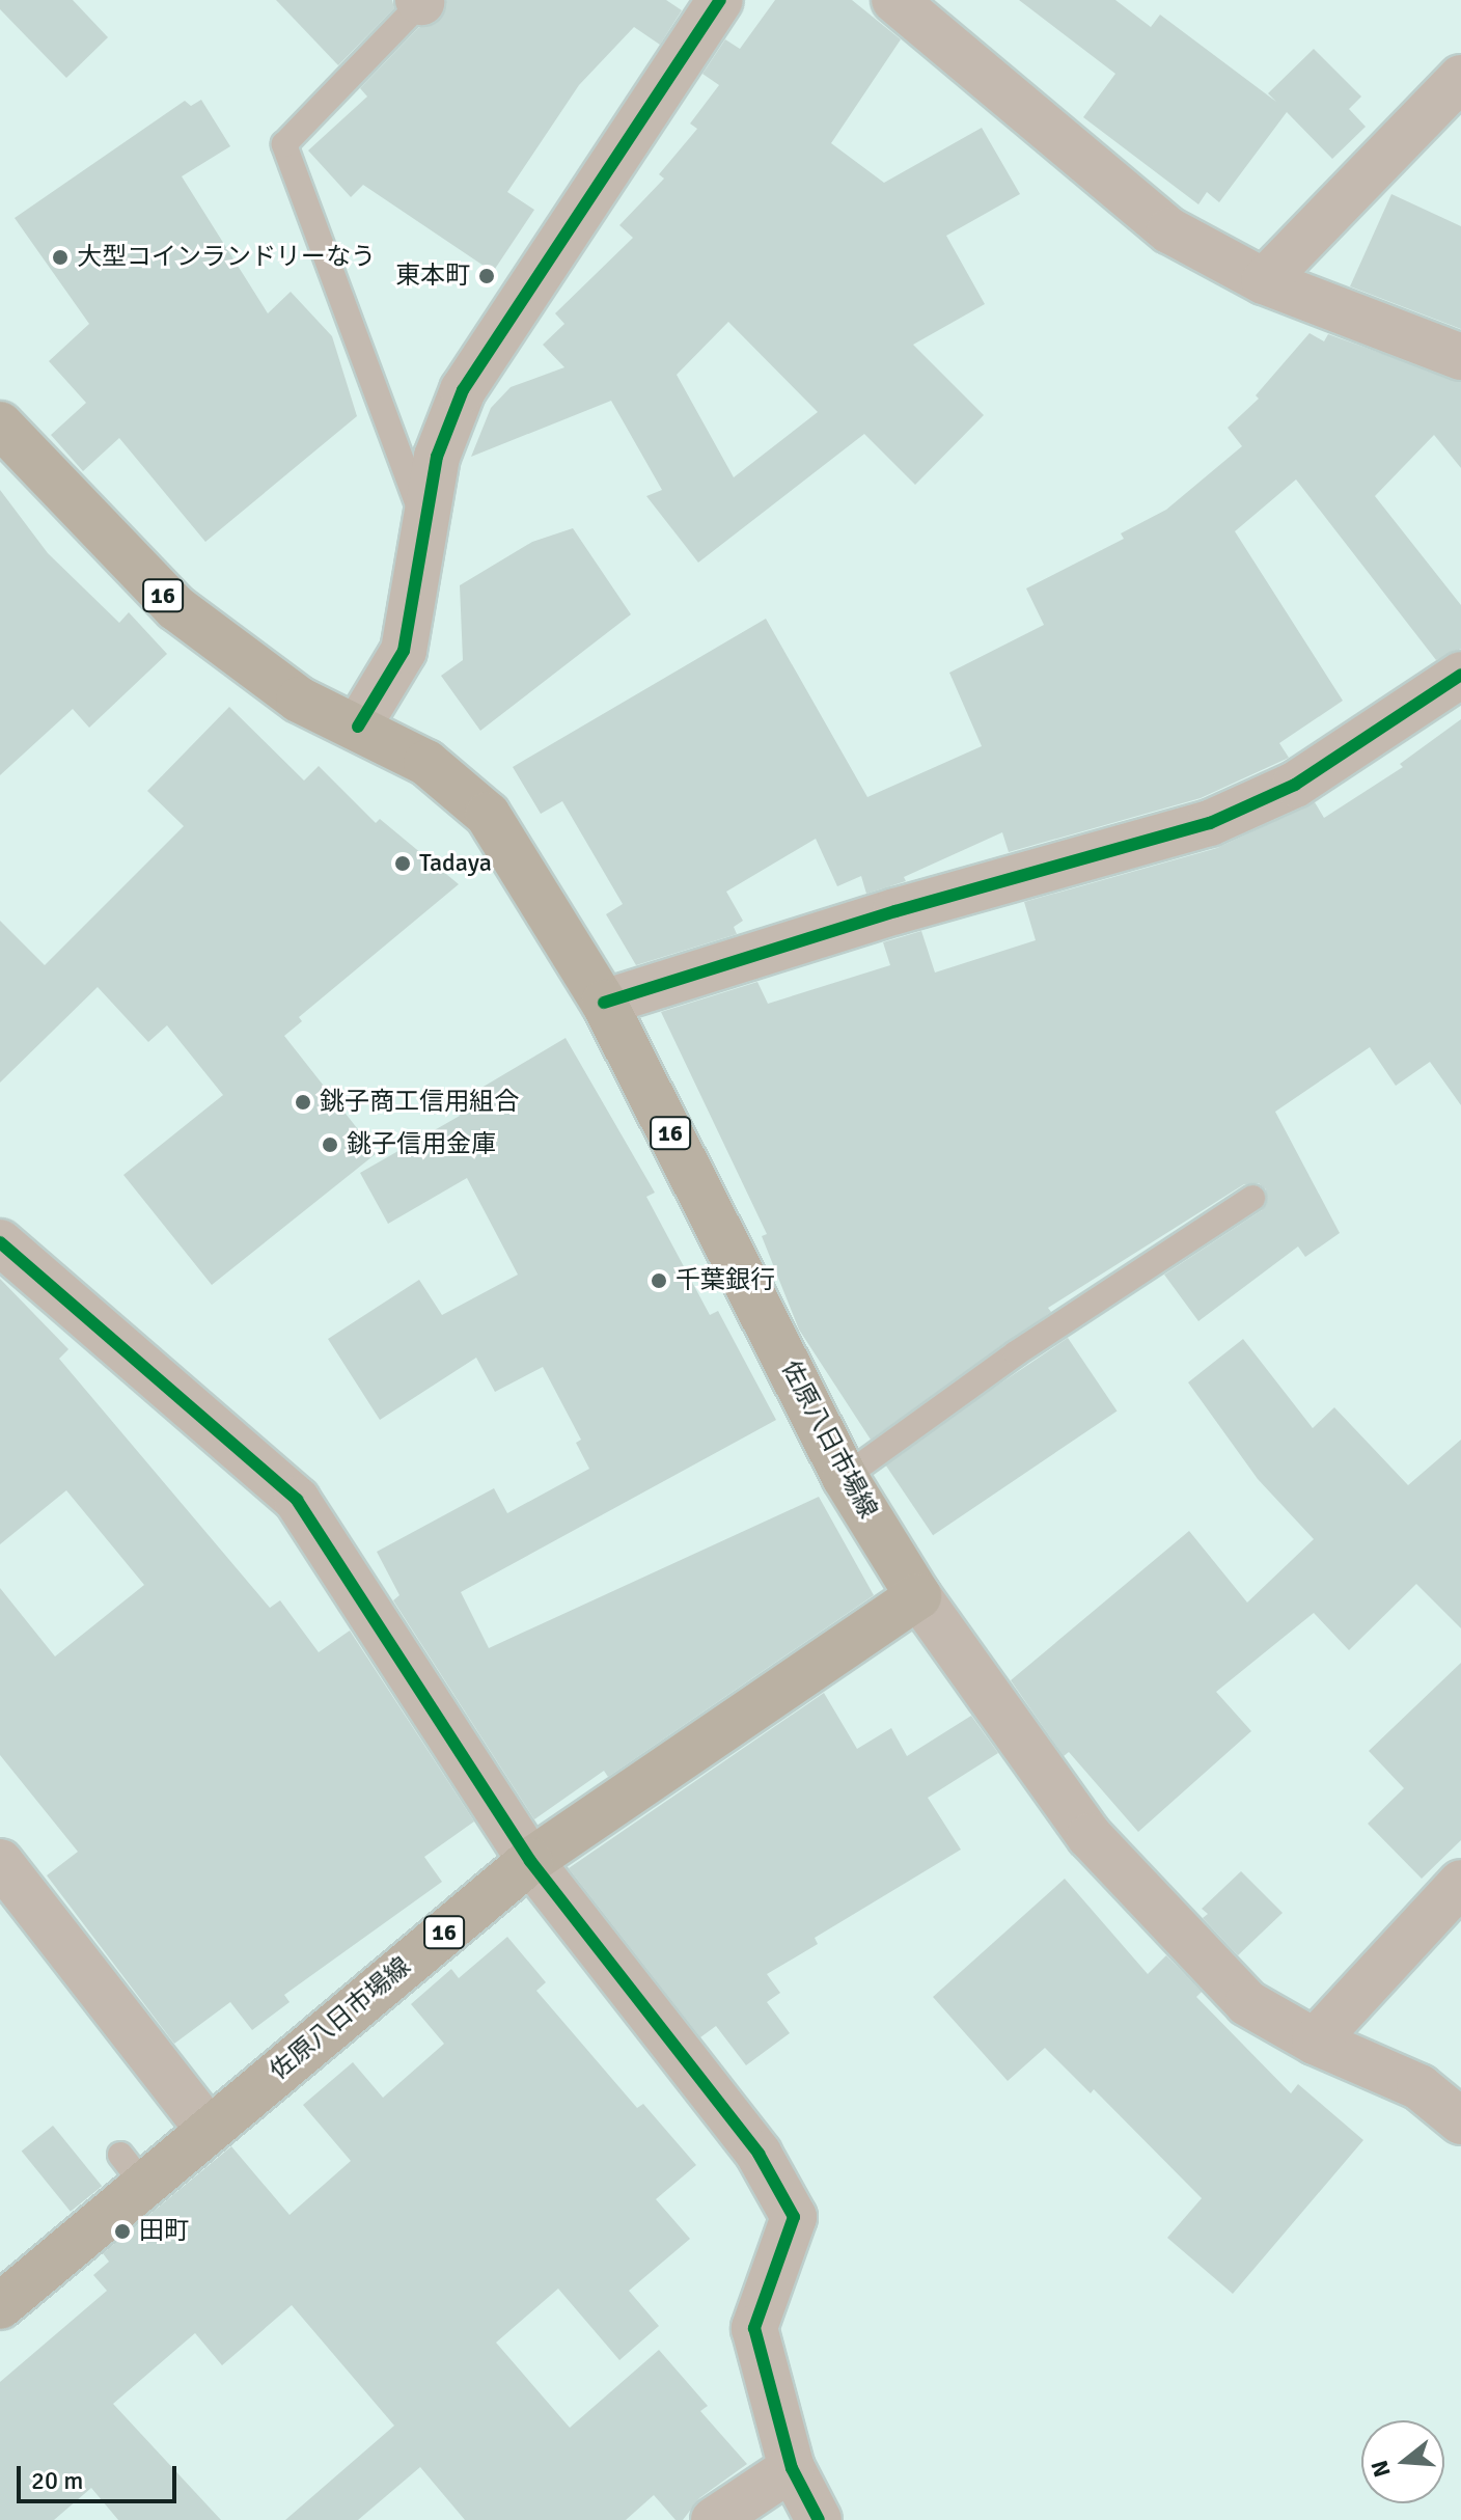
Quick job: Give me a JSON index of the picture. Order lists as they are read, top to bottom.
{
  "streets": {
    "main road": ["16", "佐原八日市場線"]
  },
  "places": [
    "大型コインランドリーなう",
    "東本町",
    "Tadaya",
    "銚子商工信用組合",
    "銚子信用金庫",
    "千葉銀行",
    "田町"
  ],
  "scale_bar": "20 m",
  "north": "left"
}
